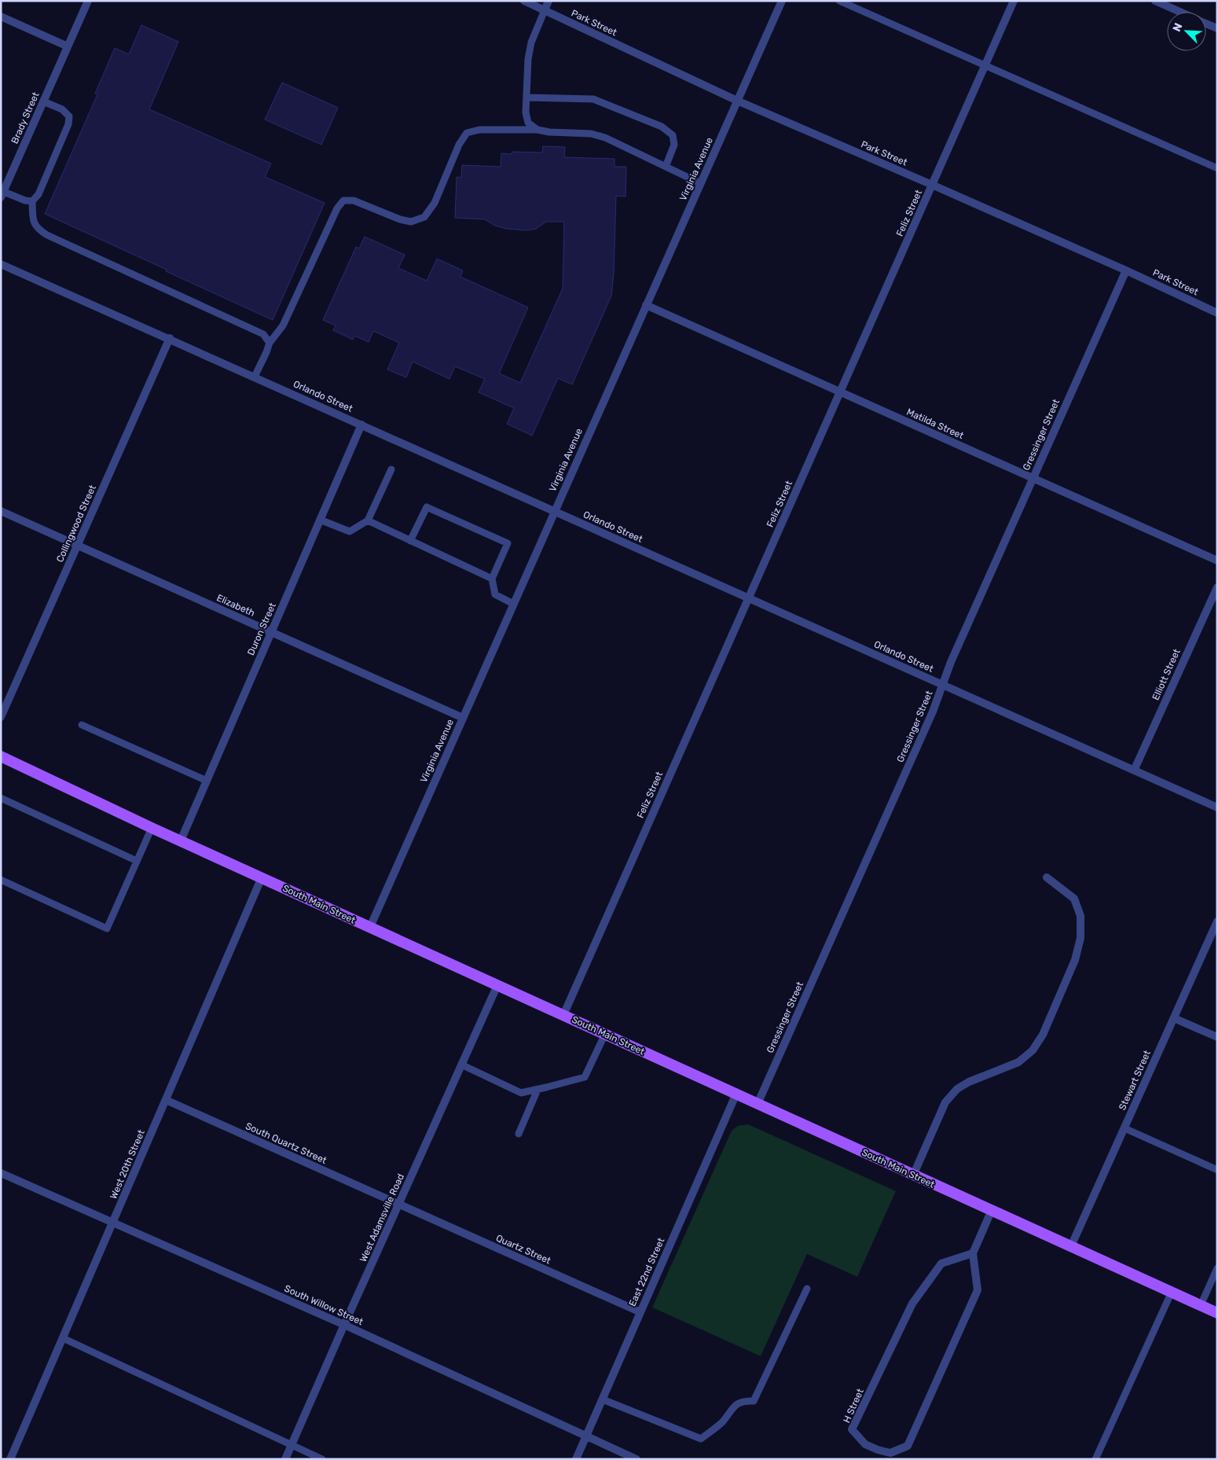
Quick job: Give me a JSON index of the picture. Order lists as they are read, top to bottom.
{
  "streets": {
    "main road": ["South Main Street"],
    "street": [
      "Park Street",
      "Brady Street",
      "Virginia Avenue",
      "Feliz Street",
      "Orlando Street",
      "Matilda Street",
      "Gressinger Street",
      "Collingwood Street",
      "Elizabeth",
      "Duron Street",
      "Elliott Street",
      "Stewart Street",
      "South Quartz Street",
      "West 20th Street",
      "West Adamsville Road",
      "Quartz Street",
      "East 22nd Street",
      "South Willow Street",
      "H Street"
    ]
  },
  "crossings": [
    ["Park Street", "Virginia Avenue"],
    ["Park Street", "Feliz Street"],
    ["Park Street", "Gressinger Street"],
    ["Virginia Avenue", "Orlando Street"],
    ["Virginia Avenue", "Matilda Street"],
    ["Virginia Avenue", "Elizabeth"],
    ["Virginia Avenue", "South Main Street"],
    ["Feliz Street", "Orlando Street"],
    ["Feliz Street", "Matilda Street"],
    ["Feliz Street", "South Main Street"],
    ["Orlando Street", "Gressinger Street"],
    ["Orlando Street", "Collingwood Street"],
    ["Orlando Street", "Duron Street"],
    ["Orlando Street", "Elliott Street"],
    ["Matilda Street", "Gressinger Street"],
    ["Gressinger Street", "South Main Street"],
    ["Collingwood Street", "Elizabeth"],
    ["Elizabeth", "Duron Street"],
    ["Duron Street", "South Main Street"],
    ["South Main Street", "Stewart Street"],
    ["South Main Street", "West 20th Street"],
    ["South Main Street", "West Adamsville Road"],
    ["South Main Street", "East 22nd Street"],
    ["South Quartz Street", "West 20th Street"],
    ["South Quartz Street", "West Adamsville Road"],
    ["South Quartz Street", "Quartz Street"],
    ["West 20th Street", "South Willow Street"],
    ["West Adamsville Road", "Quartz Street"],
    ["West Adamsville Road", "South Willow Street"],
    ["Quartz Street", "East 22nd Street"],
    ["East 22nd Street", "South Willow Street"]
  ],
  "north": "top left"
}
